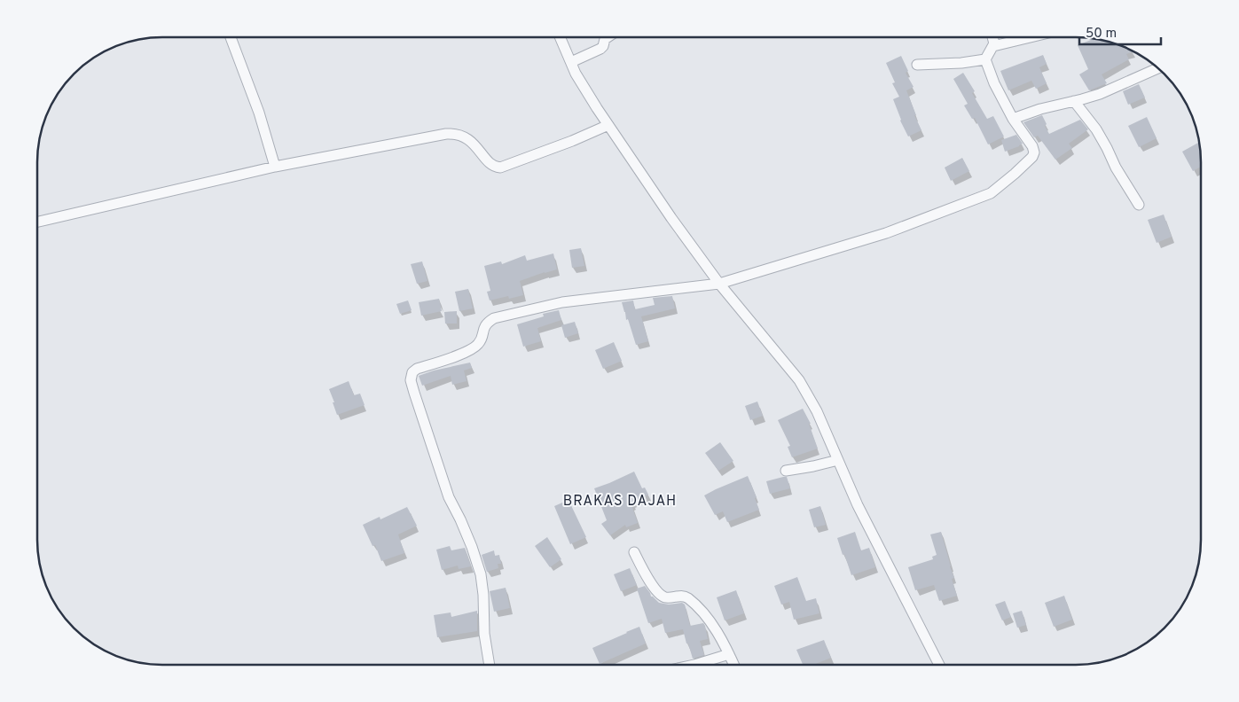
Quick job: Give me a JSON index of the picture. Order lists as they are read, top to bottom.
{
  "districts": ["BRAKAS DAJAH"],
  "scale_bar": "50 m"
}
